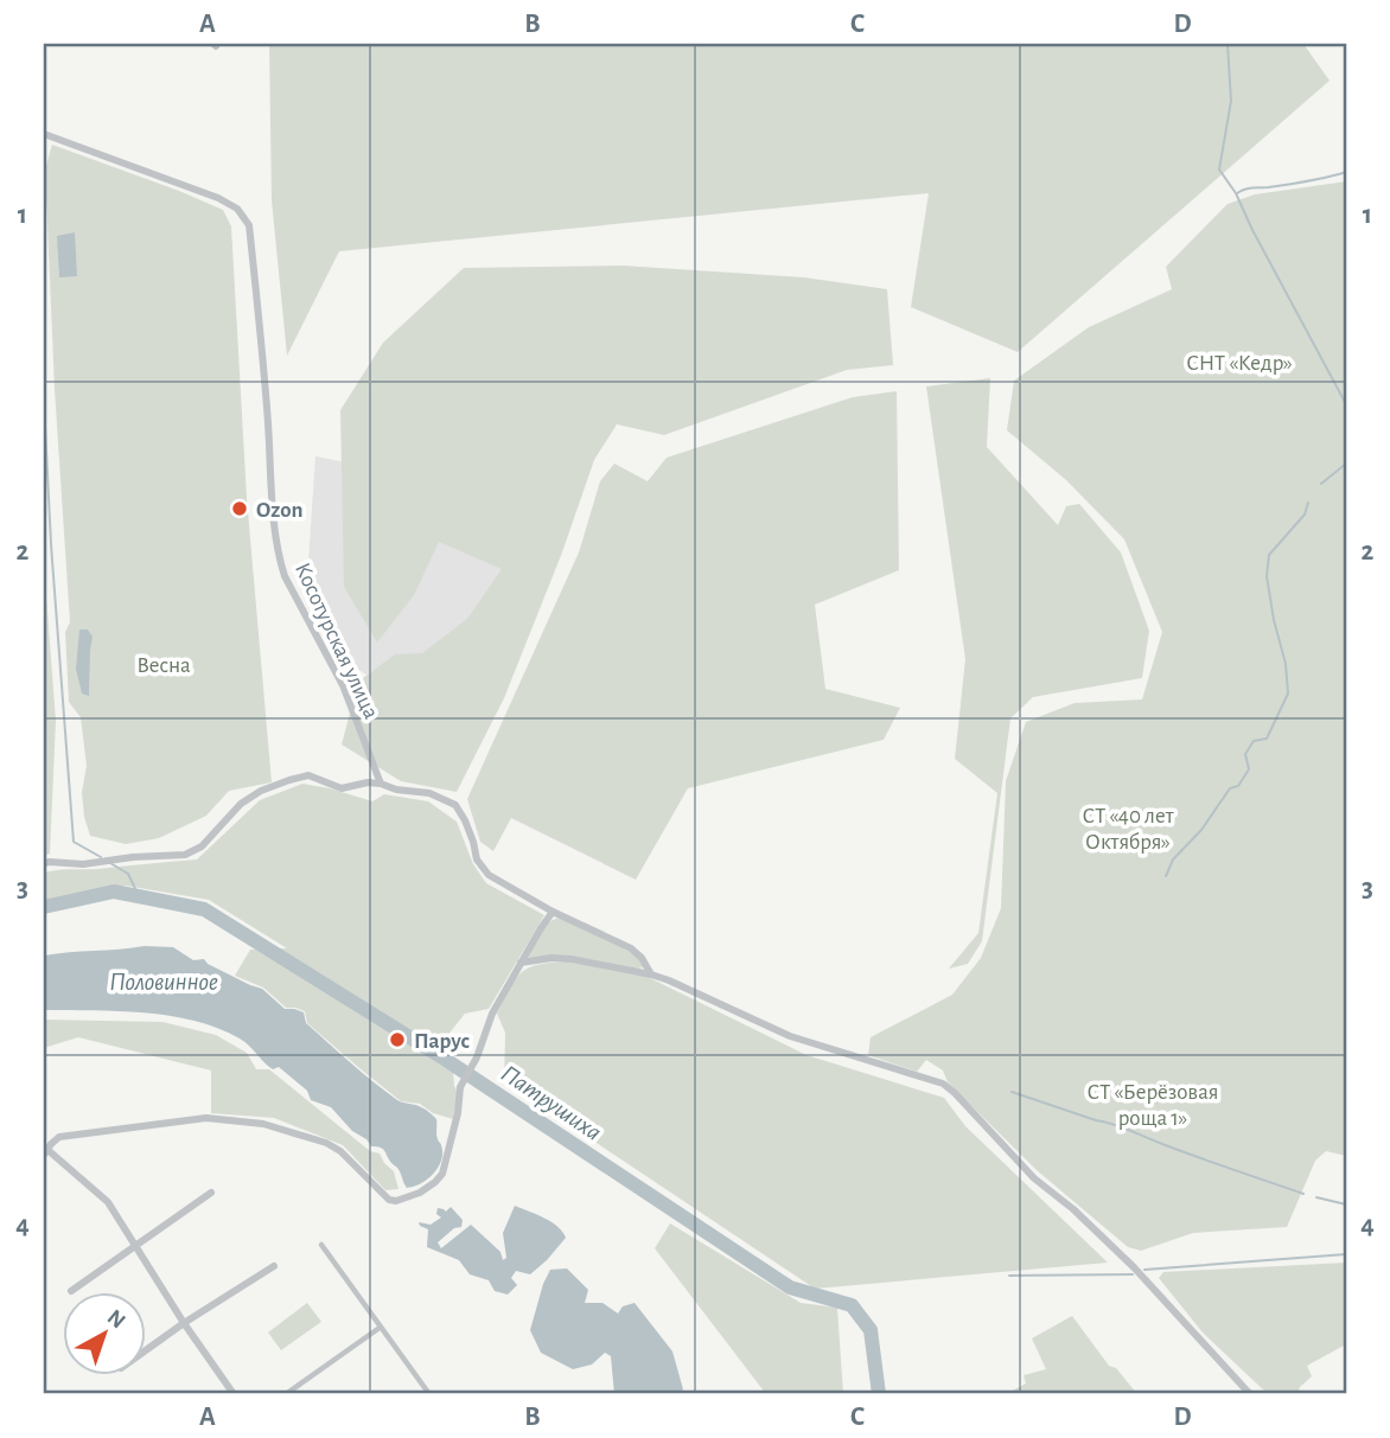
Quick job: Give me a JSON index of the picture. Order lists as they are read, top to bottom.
{
  "streets": {
    "street": ["Косотурская улица"]
  },
  "water": ["Половинное", "Патрушиха"],
  "parks": [
    "СНТ «Кедр»",
    "Весна",
    "СТ «40 лет Октября»",
    "СТ «Берёзовая роща 1»"
  ],
  "places": ["Ozon", "Парус"],
  "north": "top right",
  "grid": {
    "columns": [
      "A",
      "B",
      "C",
      "D"
    ],
    "rows": [
      "1",
      "2",
      "3",
      "4"
    ]
  }
}
